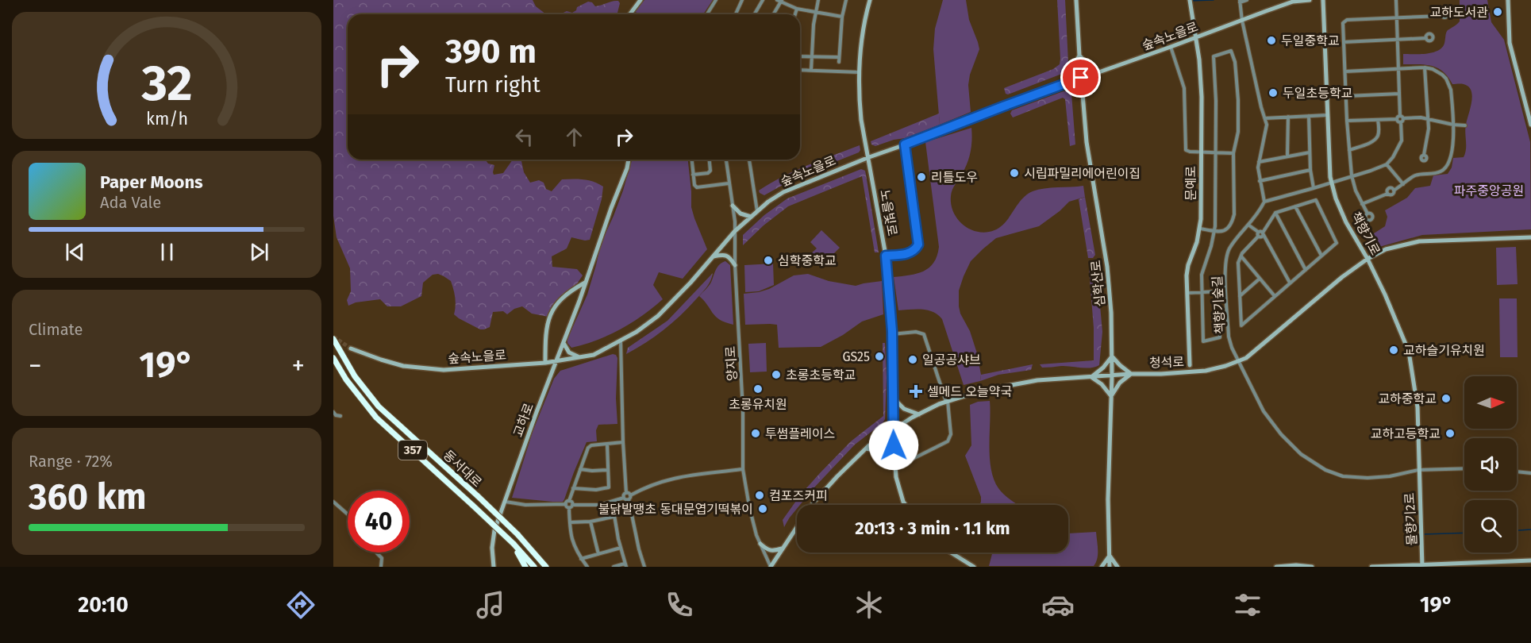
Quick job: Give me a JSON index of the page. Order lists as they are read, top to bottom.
{
  "streets": {
    "highway": ["357", "동서대로"],
    "street": [
      "숲속노을로",
      "문예로",
      "노을빛로",
      "책향기로",
      "심학산로",
      "책향기숲길",
      "청석로",
      "양지로",
      "교하로",
      "물향기2로"
    ]
  },
  "crossings": [
    ["숲속노을로", "문예로"],
    ["숲속노을로", "노을빛로"],
    ["숲속노을로", "심학산로"],
    ["숲속노을로", "양지로"],
    ["숲속노을로", "교하로"],
    ["노을빛로", "청석로"],
    ["책향기로", "책향기숲길"],
    ["책향기로", "청석로"],
    ["책향기로", "물향기2로"],
    ["심학산로", "청석로"],
    ["책향기숲길", "청석로"],
    ["책향기숲길", "물향기2로"],
    ["청석로", "양지로"]
  ],
  "parks": ["파주중앙공원"],
  "places": {
    "other": [
      "교하도서관",
      "두일중학교",
      "두일초등학교",
      "시립파밀리에어린이집",
      "리틀도우",
      "심학중학교",
      "교하슬기유치원",
      "GS25",
      "일공공샤브",
      "초롱초등학교",
      "초롱유치원",
      "교하중학교",
      "투썸플레이스",
      "교하고등학교",
      "컴포즈커피",
      "불닭발땡초 동대문엽기떡볶이"
    ],
    "health": ["셀메드 오늘약국"]
  },
  "north": "right",
  "page": {
    "turn": ["390 m", "Turn right"],
    "song": ["Paper Moons", "Ada Vale"],
    "tile": [
      "Climate",
      ["Range · 72%", "360 km"]
    ],
    "heat": ["−", "19°", "+"],
    "limit": "40",
    "trip": "20:13 · 3 min · 1.1 km",
    "tabs": ["20:10", "19°"],
    "gauge": ["32", "km/h"]
  }
}
